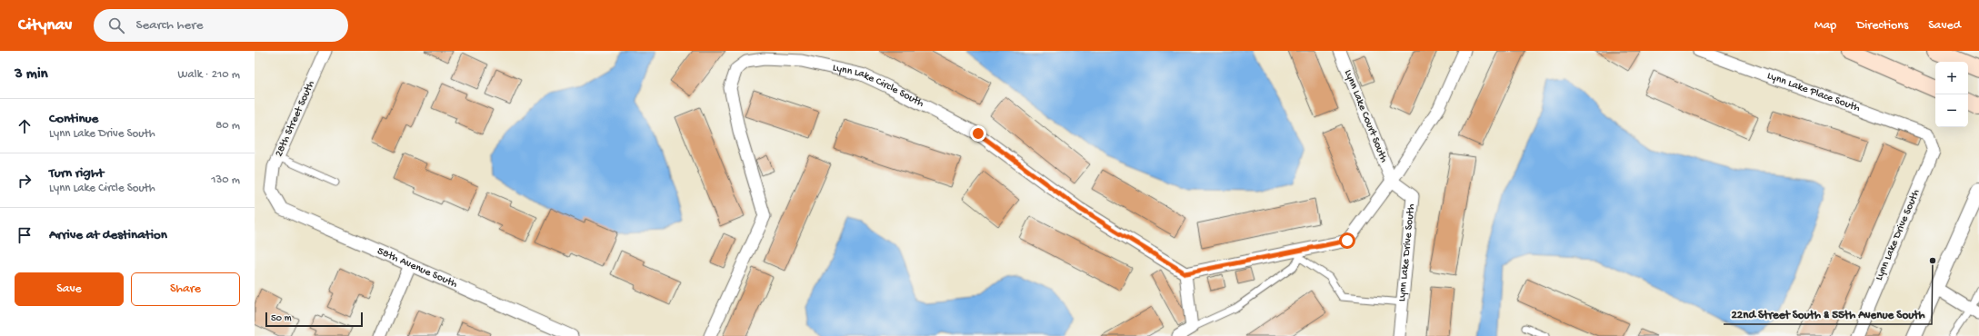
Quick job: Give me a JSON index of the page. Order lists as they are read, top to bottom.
{
  "streets": {
    "street": [
      "Lynn Lake Circle South",
      "Lynn Lake Place South",
      "Lynn Lake Court South",
      "28th Street South",
      "Lynn Lake Drive South",
      "58th Avenue South"
    ]
  },
  "crossings": [
    ["Lynn Lake Place South", "Lynn Lake Drive South"],
    ["Lynn Lake Court South", "Lynn Lake Drive South"],
    ["28th Street South", "58th Avenue South"]
  ],
  "places": ["22nd Street South & 55th Avenue South"],
  "scale_bar": "50 m",
  "page": {
    "header": "Citynav",
    "search": "Search here",
    "nav": ["Map", "Directions", "Saved"],
    "heading": ["3 min", "Walk · 210 m"],
    "map_buttons": ["+", "−"],
    "list": [
      ["Continue", "Lynn Lake Drive South", "80 m"],
      ["Turn right", "Lynn Lake Circle South", "130 m"],
      "Arrive at destination"
    ],
    "buttons": ["Save", "Share"],
    "scale": "50 m"
  }
}
